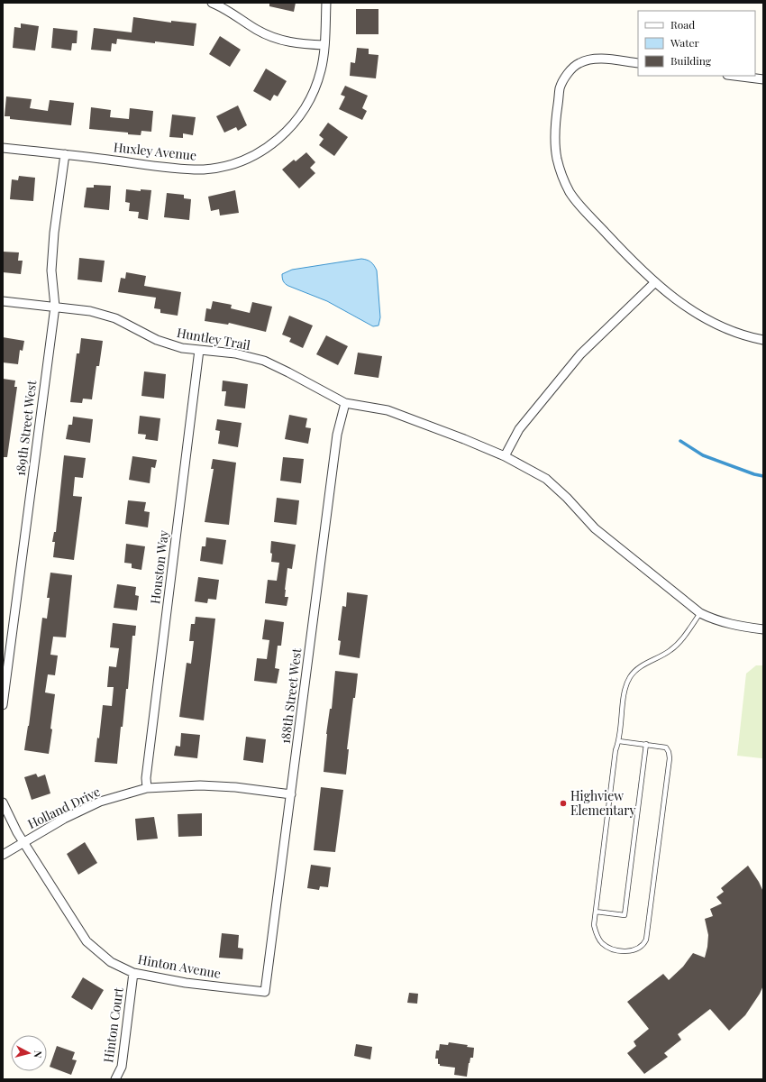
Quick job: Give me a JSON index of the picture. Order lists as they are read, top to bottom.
{
  "streets": {
    "street": [
      "Huxley Avenue",
      "Huntley Trail",
      "189th Street West",
      "Houston Way",
      "188th Street West",
      "Holland Drive",
      "Hinton Avenue",
      "Hinton Court"
    ]
  },
  "crossings": [
    ["Huxley Avenue", "189th Street West"],
    ["Huntley Trail", "189th Street West"],
    ["Huntley Trail", "Houston Way"],
    ["Huntley Trail", "188th Street West"],
    ["Houston Way", "Holland Drive"],
    ["188th Street West", "Holland Drive"],
    ["188th Street West", "Hinton Avenue"],
    ["Holland Drive", "Hinton Avenue"],
    ["Hinton Avenue", "Hinton Court"]
  ],
  "places": ["Highview Elementary"],
  "legend": ["Road", "Water", "Building"],
  "north": "right"
}
